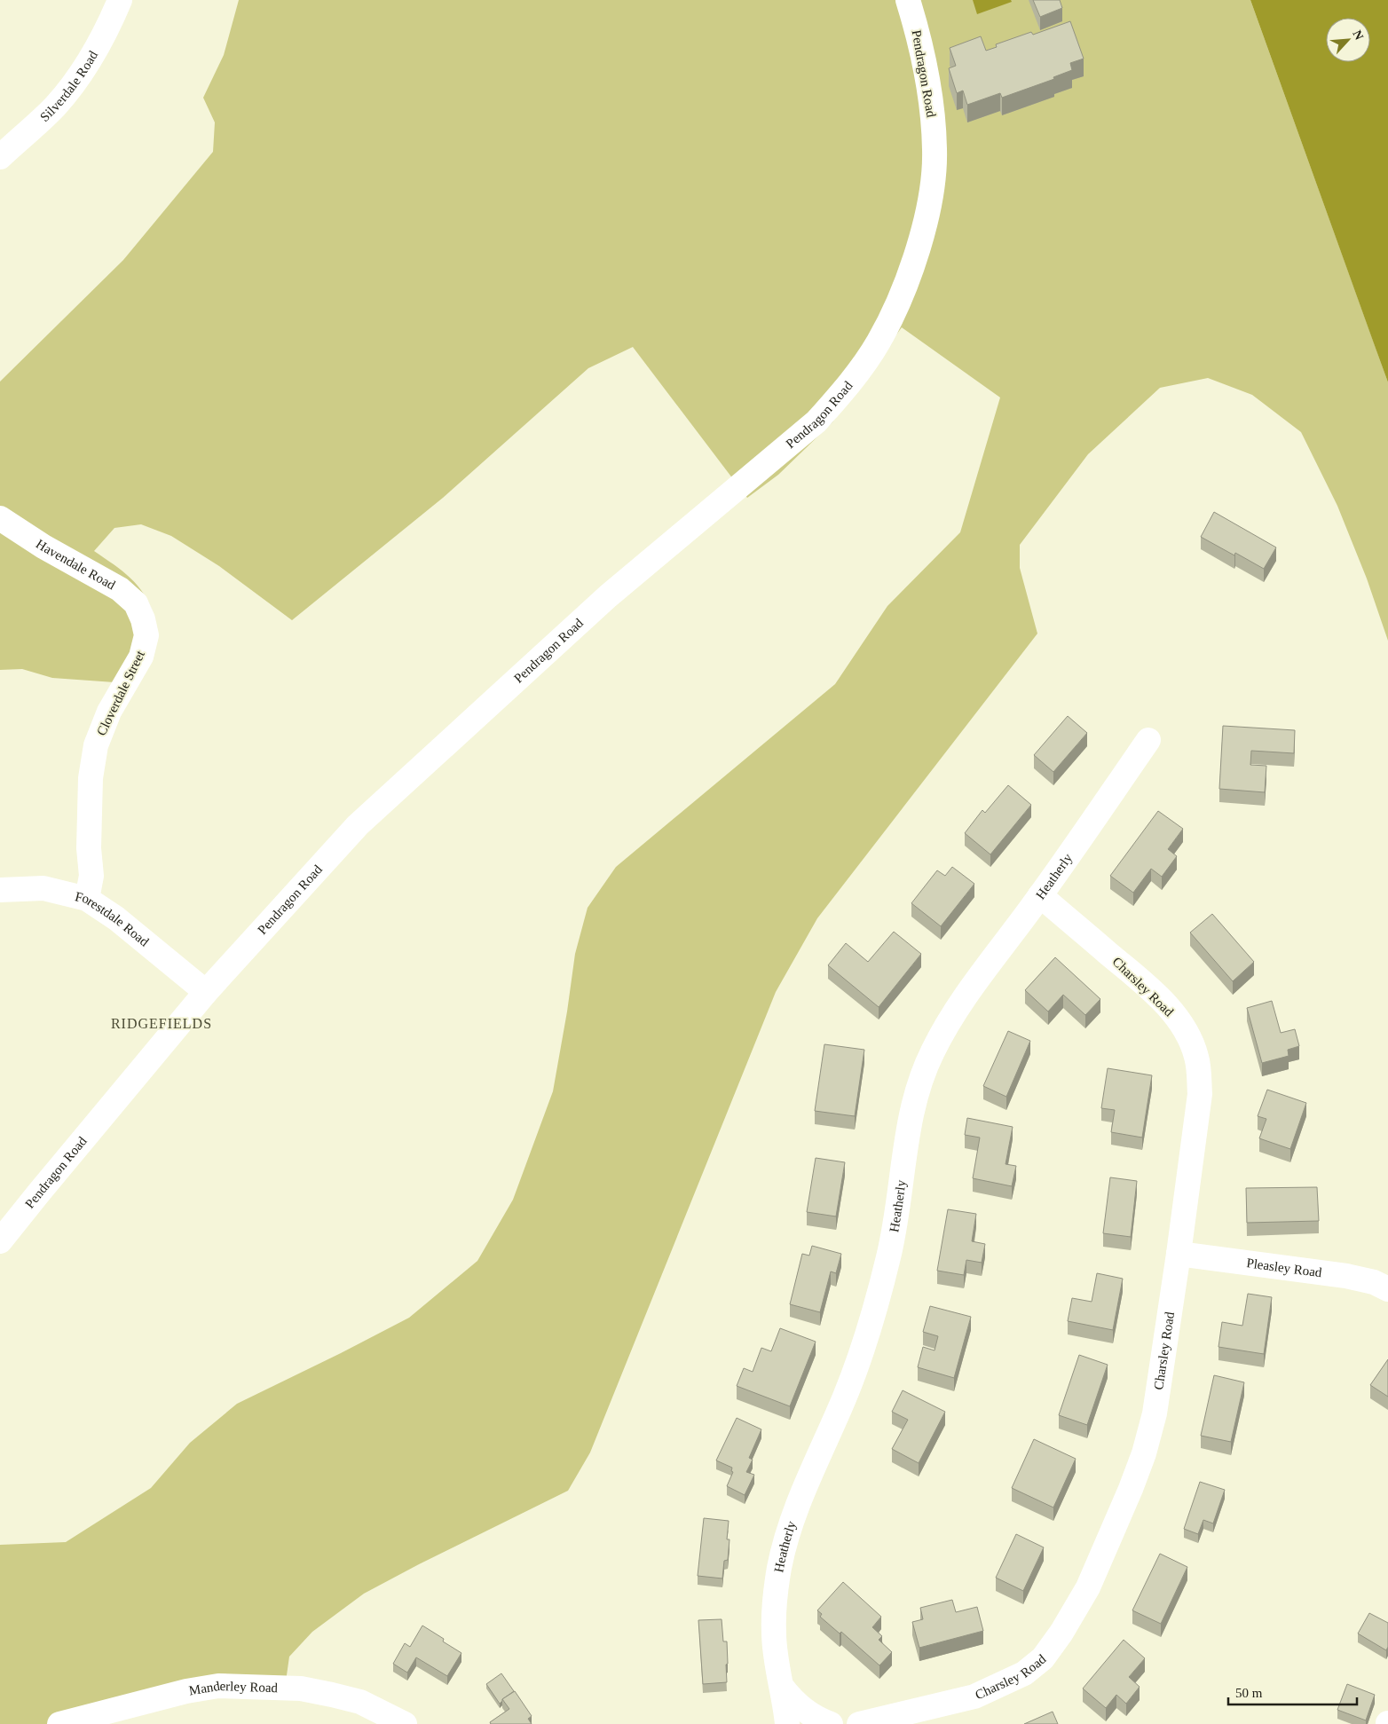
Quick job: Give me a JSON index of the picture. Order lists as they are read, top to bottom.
{
  "streets": {
    "street": [
      "Pendragon Road",
      "Silverdale Road",
      "Havendale Road",
      "Cloverdale Street",
      "Heatherly",
      "Forestdale Road",
      "Charsley Road",
      "Pleasley Road",
      "Manderley Road"
    ]
  },
  "crossings": [
    ["Pendragon Road", "Forestdale Road"],
    ["Havendale Road", "Cloverdale Street"],
    ["Cloverdale Street", "Forestdale Road"],
    ["Heatherly", "Charsley Road"],
    ["Charsley Road", "Pleasley Road"]
  ],
  "districts": ["RIDGEFIELDS"],
  "scale_bar": "50 m",
  "north": "top right"
}
